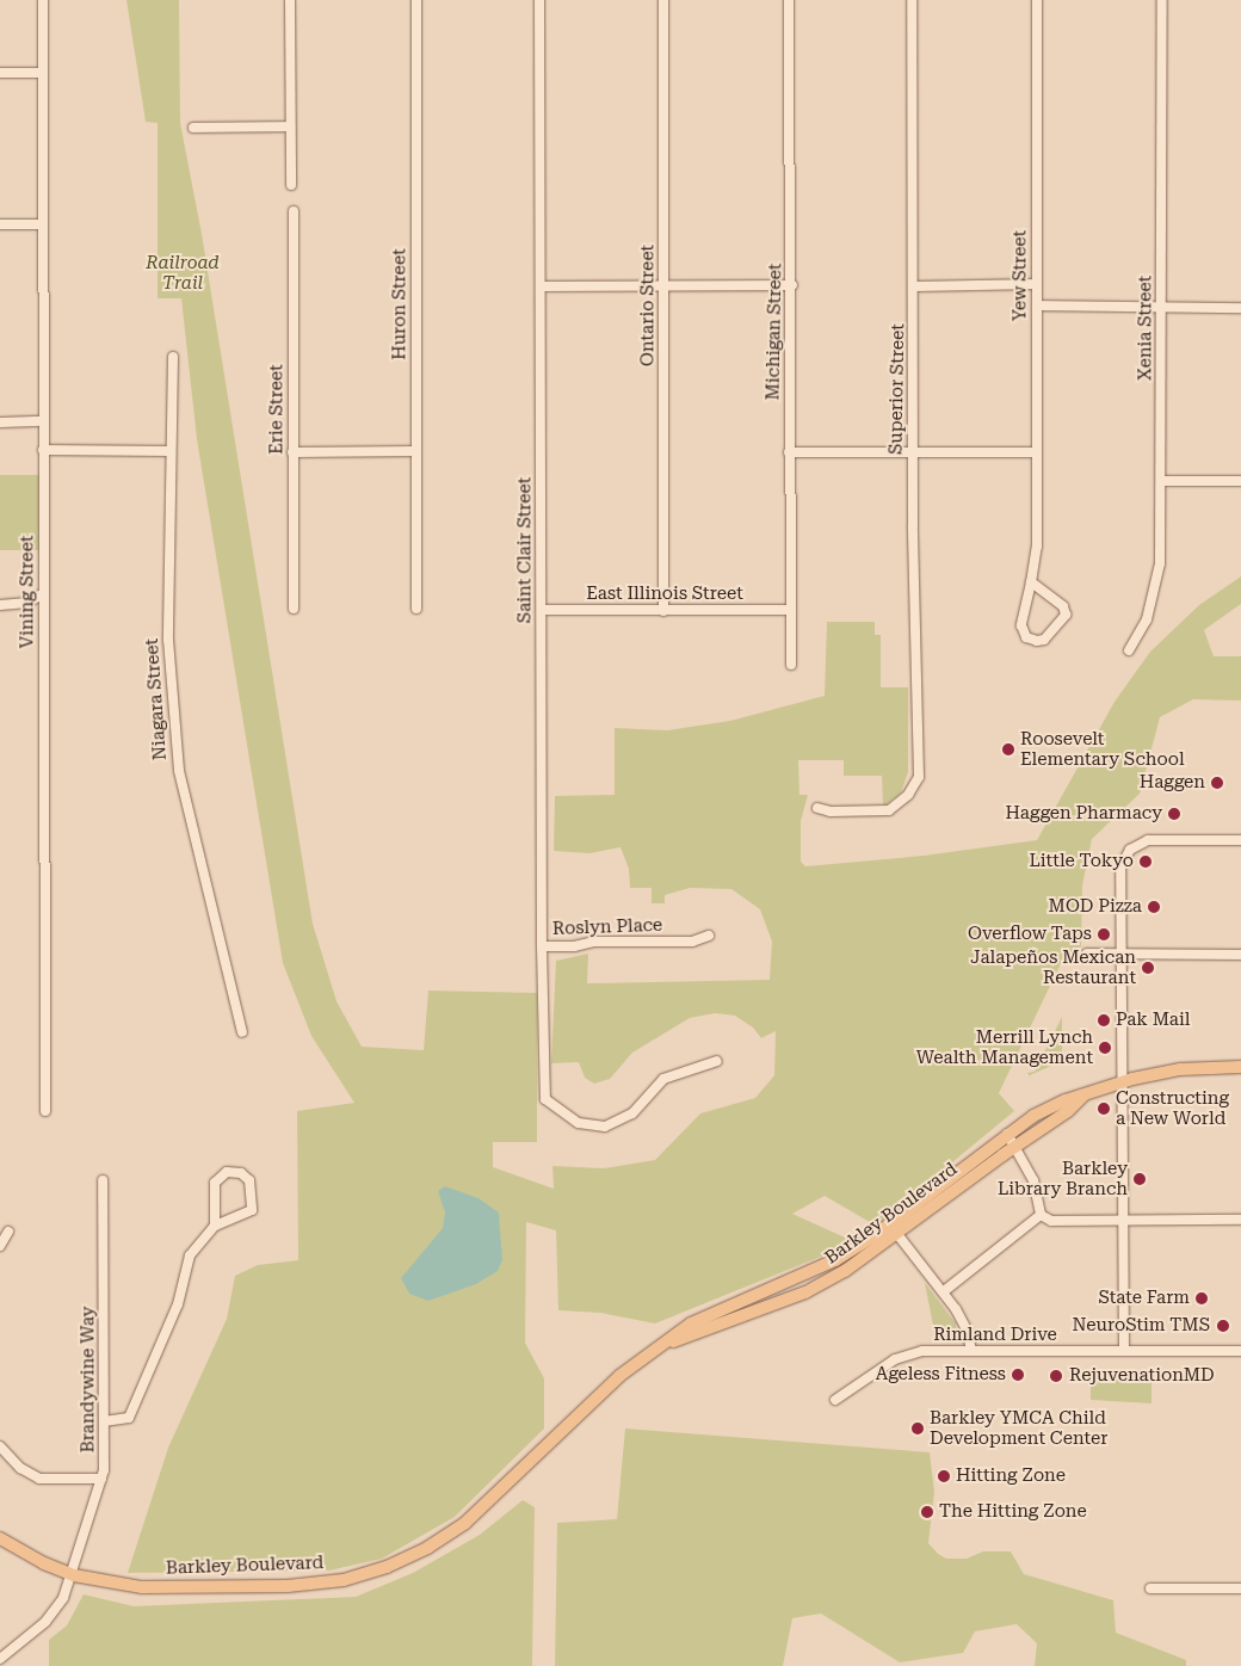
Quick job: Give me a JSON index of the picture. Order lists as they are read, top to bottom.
{
  "streets": {
    "main road": ["Barkley Boulevard"],
    "street": [
      "Yew Street",
      "Huron Street",
      "Ontario Street",
      "Xenia Street",
      "Michigan Street",
      "Superior Street",
      "Erie Street",
      "Saint Clair Street",
      "Vining Street",
      "East Illinois Street",
      "Niagara Street",
      "Roslyn Place",
      "Rimland Drive",
      "Brandywine Way"
    ]
  },
  "crossings": [
    ["Ontario Street", "East Illinois Street"],
    ["Michigan Street", "East Illinois Street"],
    ["Saint Clair Street", "East Illinois Street"],
    ["Saint Clair Street", "Roslyn Place"],
    ["Barkley Boulevard", "Brandywine Way"]
  ],
  "parks": ["Railroad Trail"],
  "places": [
    "Roosevelt Elementary School",
    "Haggen",
    "Haggen Pharmacy",
    "Little Tokyo",
    "MOD Pizza",
    "Overflow Taps",
    "Jalapeños Mexican Restaurant",
    "Pak Mail",
    "Merrill Lynch Wealth Management",
    "Constructing a New World",
    "Barkley Library Branch",
    "State Farm",
    "NeuroStim TMS",
    "Ageless Fitness",
    "RejuvenationMD",
    "Barkley YMCA Child Development Center",
    "Hitting Zone",
    "The Hitting Zone"
  ]
}
